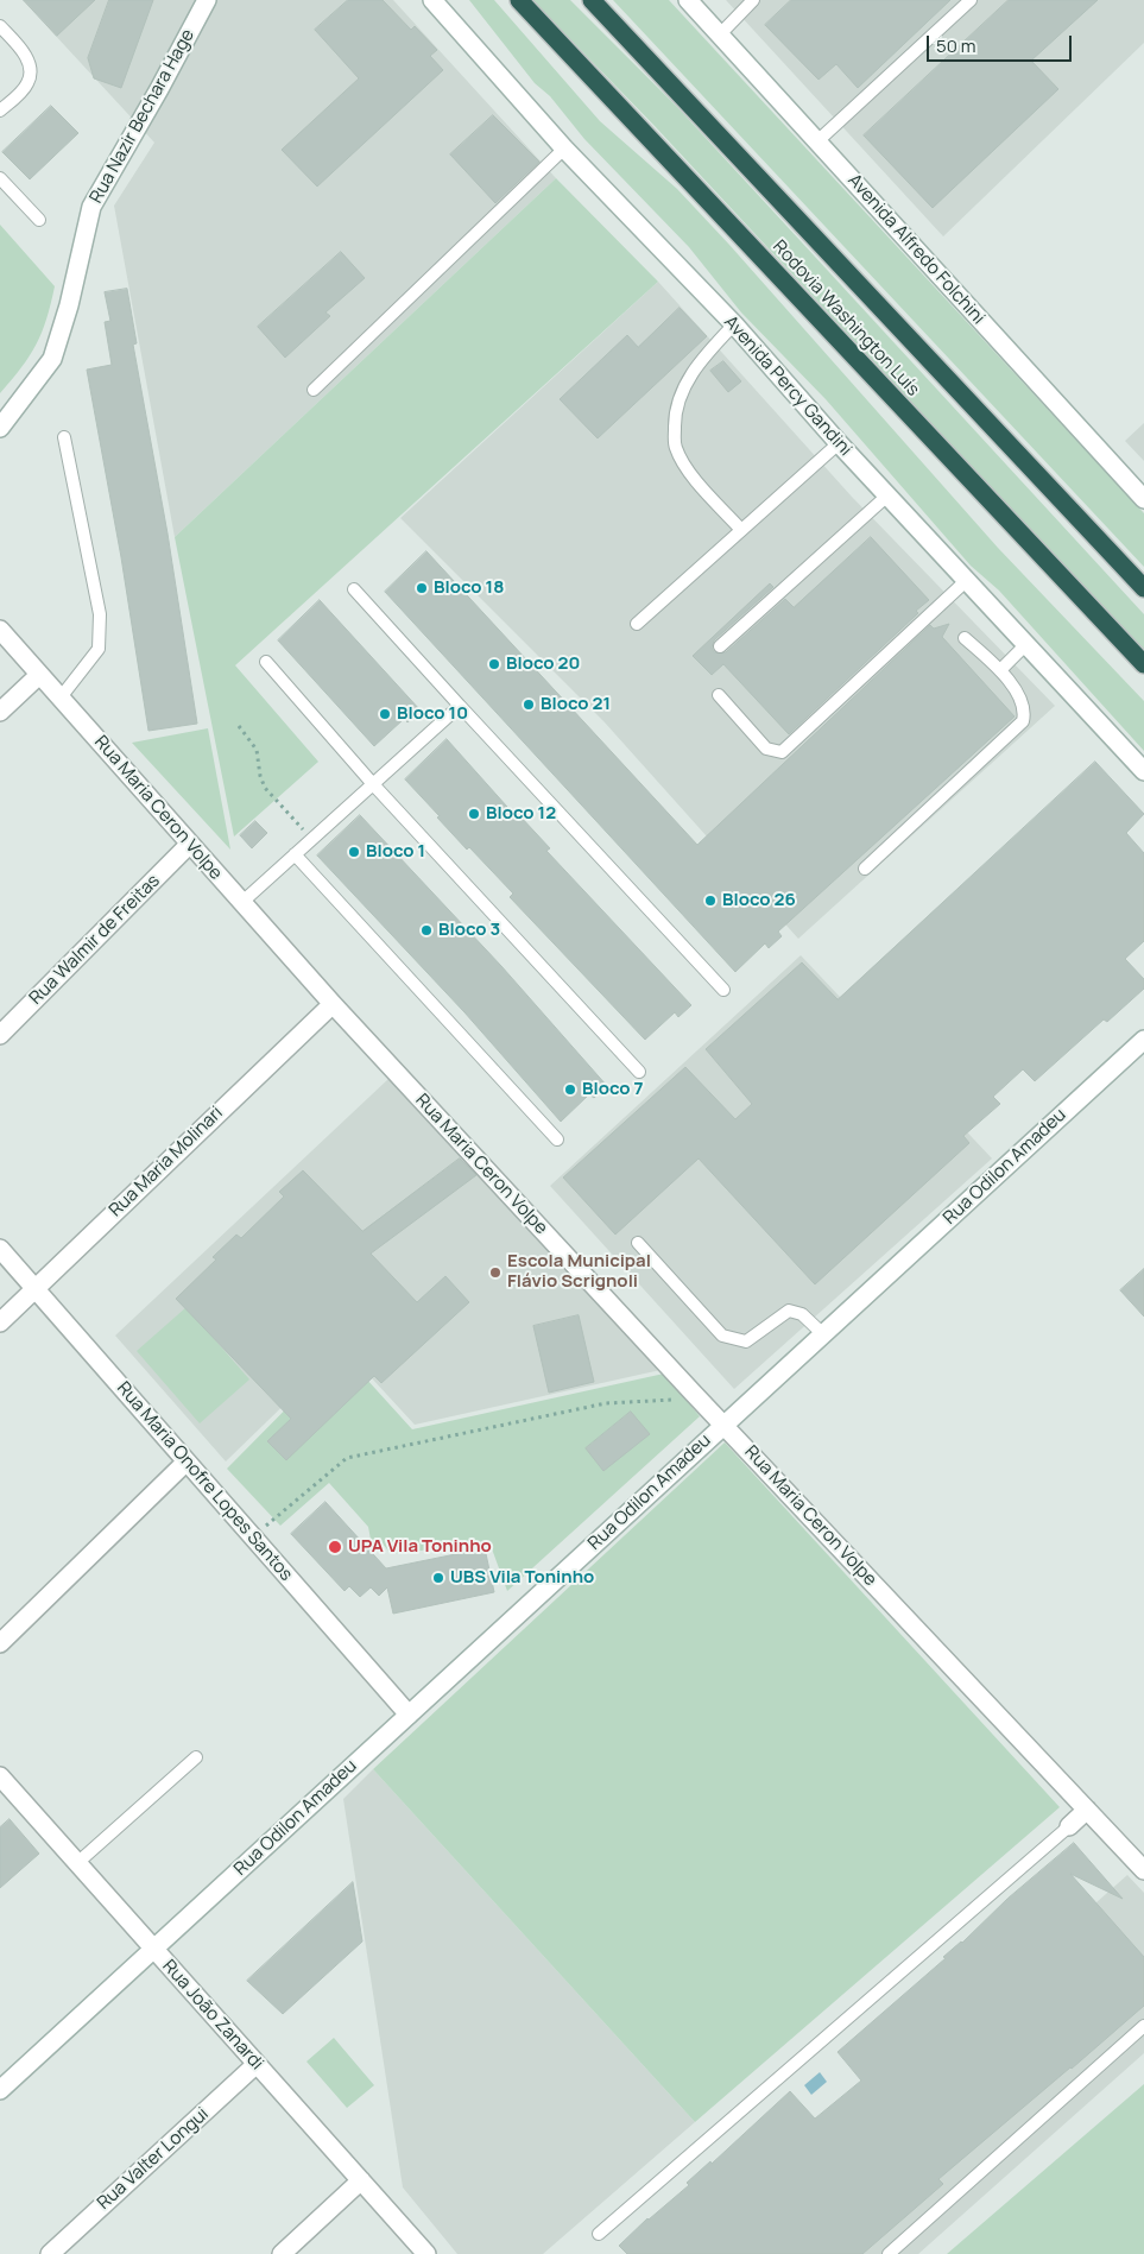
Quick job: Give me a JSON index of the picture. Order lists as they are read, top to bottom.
{
  "streets": {
    "highway": ["Rodovia Washington Luís"],
    "street": [
      "Rua Nazir Bechara Hage",
      "Avenida Alfredo Folchini",
      "Avenida Percy Gandini",
      "Rua Maria Ceron Volpe",
      "Rua Walmir de Freitas",
      "Rua Maria Molinari",
      "Rua Odilon Amadeu",
      "Rua Maria Onofre Lopes Santos",
      "Rua João Zanardi",
      "Rua Valter Longui"
    ]
  },
  "crossings": [
    ["Rua Maria Ceron Volpe", "Rua Walmir de Freitas"],
    ["Rua Maria Ceron Volpe", "Rua Maria Molinari"],
    ["Rua Maria Ceron Volpe", "Rua Odilon Amadeu"],
    ["Rua Maria Molinari", "Rua Maria Onofre Lopes Santos"],
    ["Rua Odilon Amadeu", "Rua Maria Onofre Lopes Santos"],
    ["Rua Odilon Amadeu", "Rua João Zanardi"],
    ["Rua João Zanardi", "Rua Valter Longui"]
  ],
  "places": [
    "Bloco 18",
    "Bloco 20",
    "Bloco 21",
    "Bloco 10",
    "Bloco 12",
    "Bloco 1",
    "Bloco 26",
    "Bloco 3",
    "Bloco 7",
    "Escola Municipal Flávio Scrignoli",
    "UPA Vila Toninho",
    "UBS Vila Toninho"
  ],
  "scale_bar": "50 m"
}
